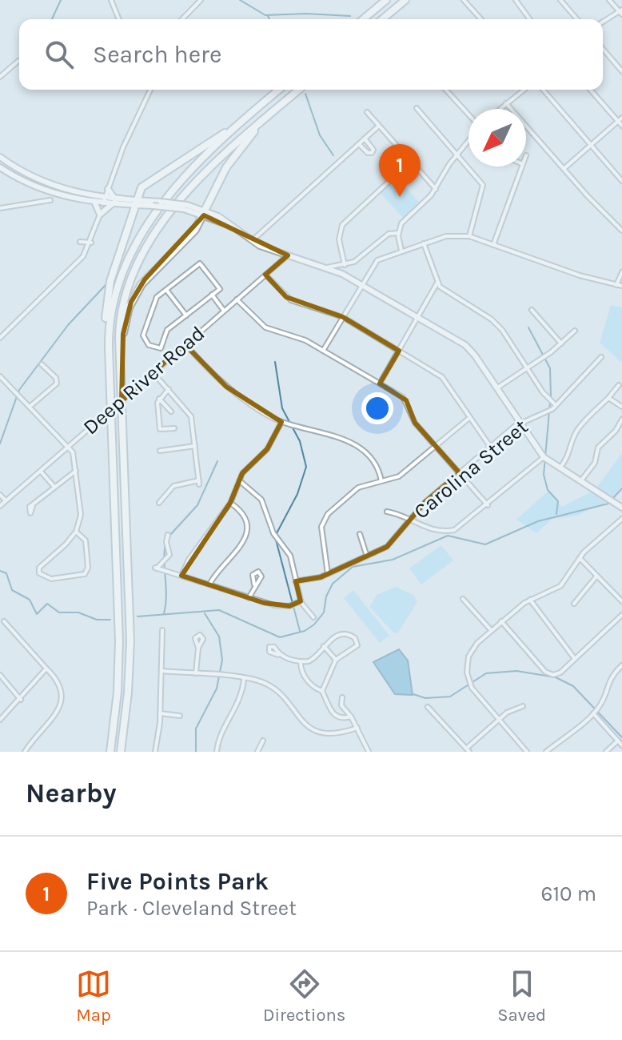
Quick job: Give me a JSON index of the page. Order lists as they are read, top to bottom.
{
  "streets": {
    "street": ["Deep River Road", "Carolina Street"]
  },
  "north": "bottom left",
  "page": {
    "search": "Search here",
    "pins": "1",
    "heading": "Nearby",
    "list": [
      {
        "mark": "1",
        "name": "Five Points Park",
        "note": "Park · Cleveland Street",
        "value": "610 m"
      }
    ],
    "nav": ["Map", "Directions", "Saved"]
  }
}
